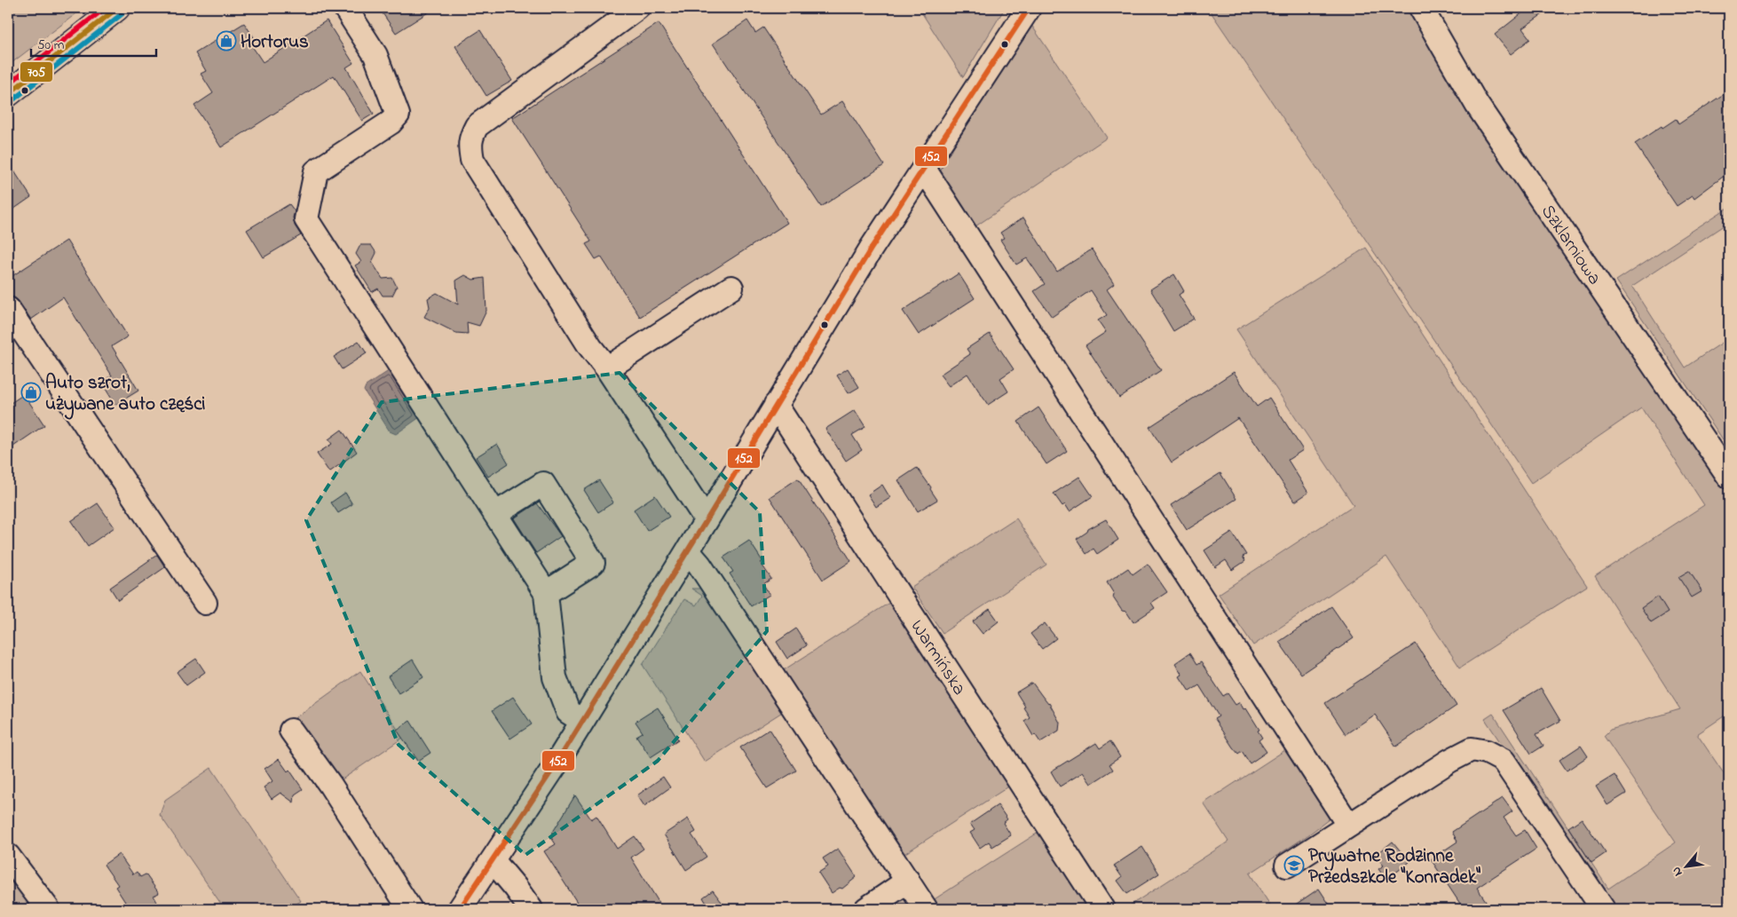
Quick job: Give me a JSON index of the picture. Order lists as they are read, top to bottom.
{
  "streets": {
    "street": ["Szklarniowa", "Warmińska"]
  },
  "places": {
    "shop": ["Hortorus", "Auto szrot, używane auto części"],
    "school or university": ["Prywatne Rodzinne Przedszkole \"Konradek\""]
  },
  "lines": ["transit line 152", "transit line 705"],
  "scale_bar": "50 m",
  "north": "bottom left"
}
